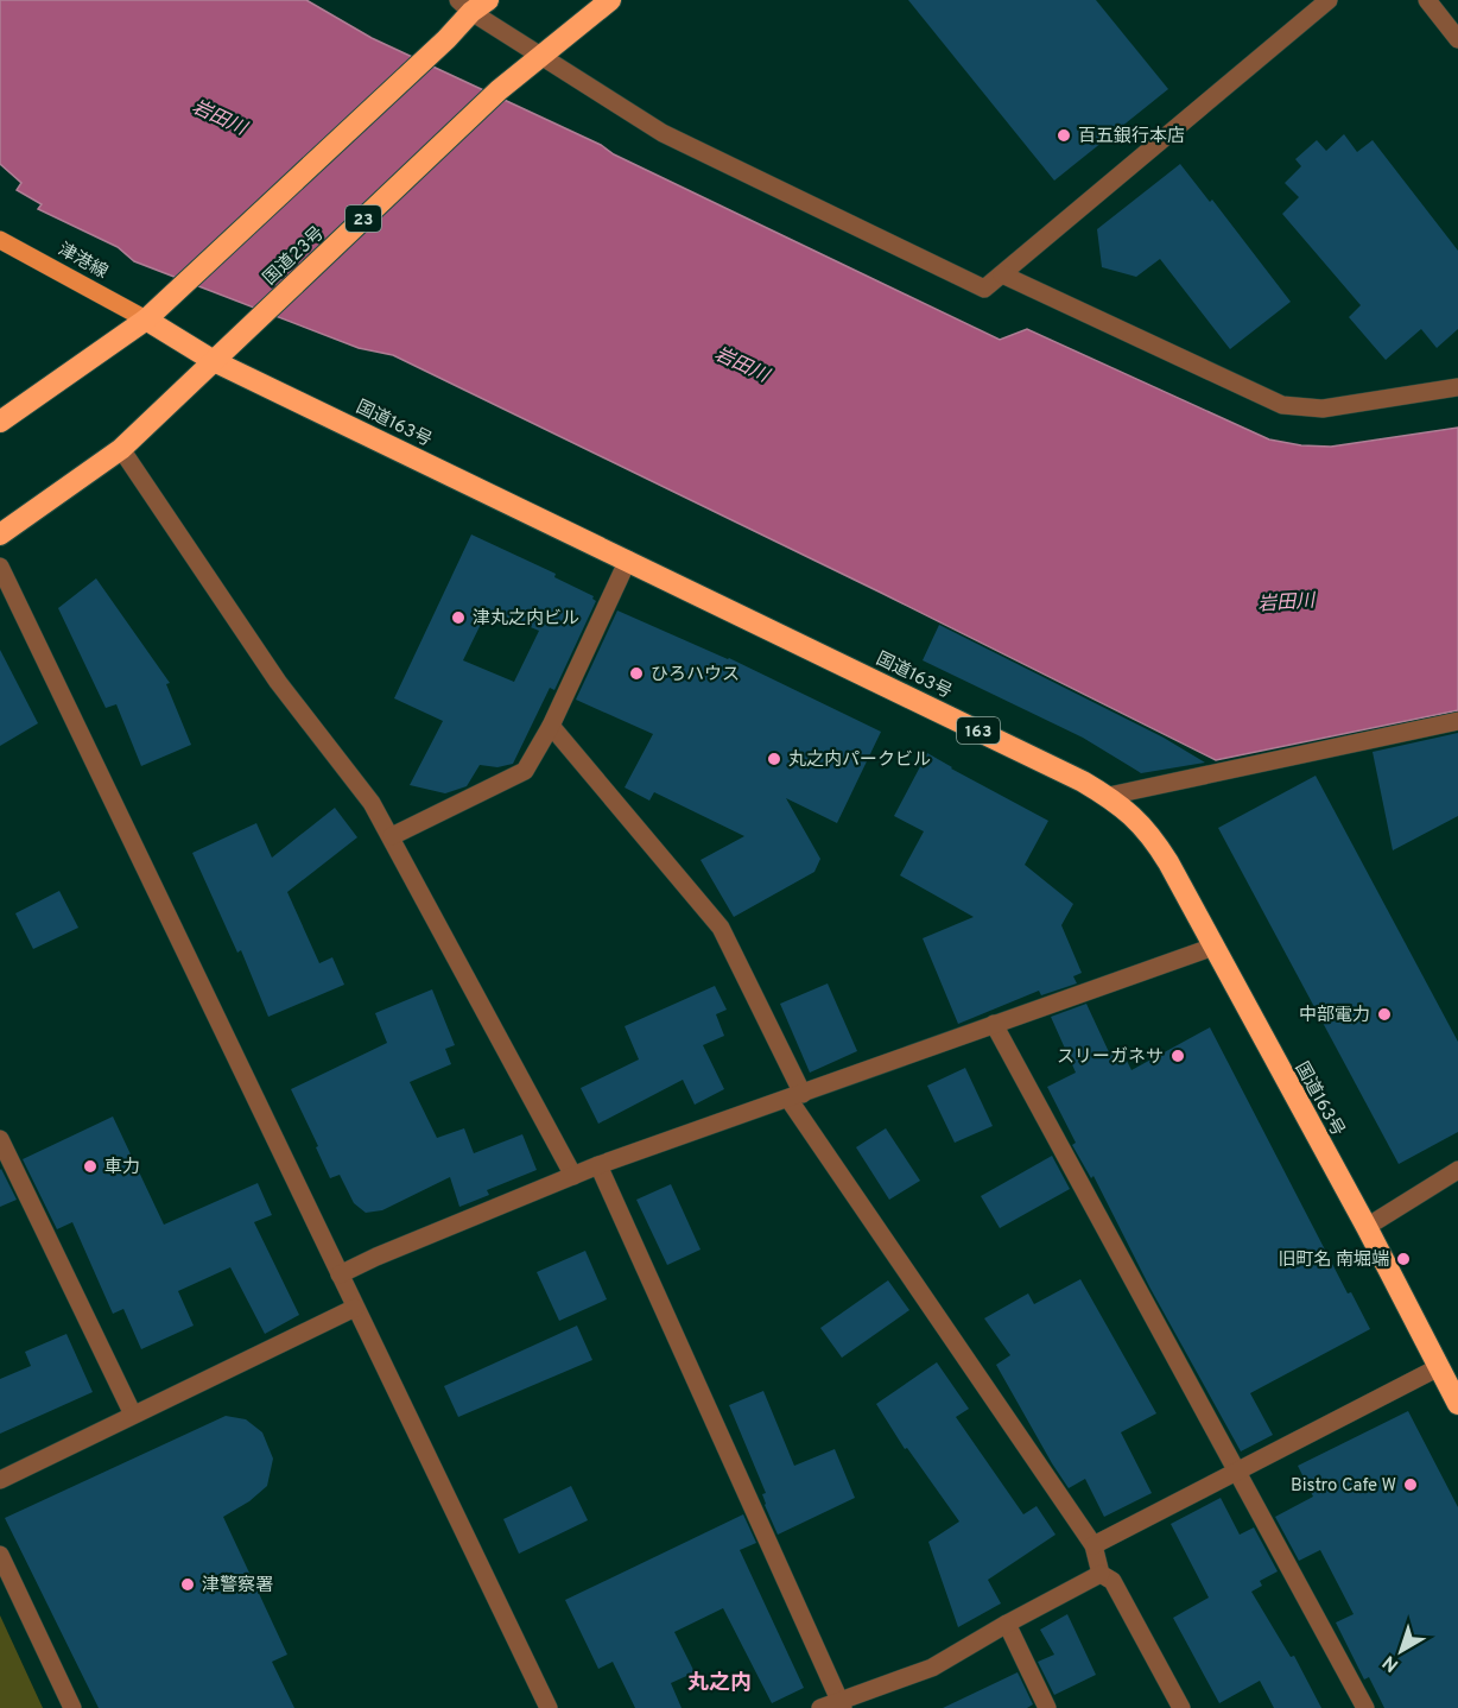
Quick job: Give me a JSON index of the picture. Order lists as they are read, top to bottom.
{
  "streets": {
    "highway": [
      "23",
      "国道23号",
      "国道163号",
      "163"
    ],
    "main road": ["津港線"]
  },
  "crossings": [
    ["国道23号", "国道163号"],
    ["津港線", "国道163号"]
  ],
  "districts": ["丸之内"],
  "water": ["岩田川"],
  "places": [
    "百五銀行本店",
    "津丸之内ビル",
    "ひろハウス",
    "丸之内パークビル",
    "中部電力",
    "スリーガネサ",
    "車力",
    "旧町名 南堀端",
    "Bistro Cafe W",
    "津警察署"
  ],
  "north": "bottom left"
}
